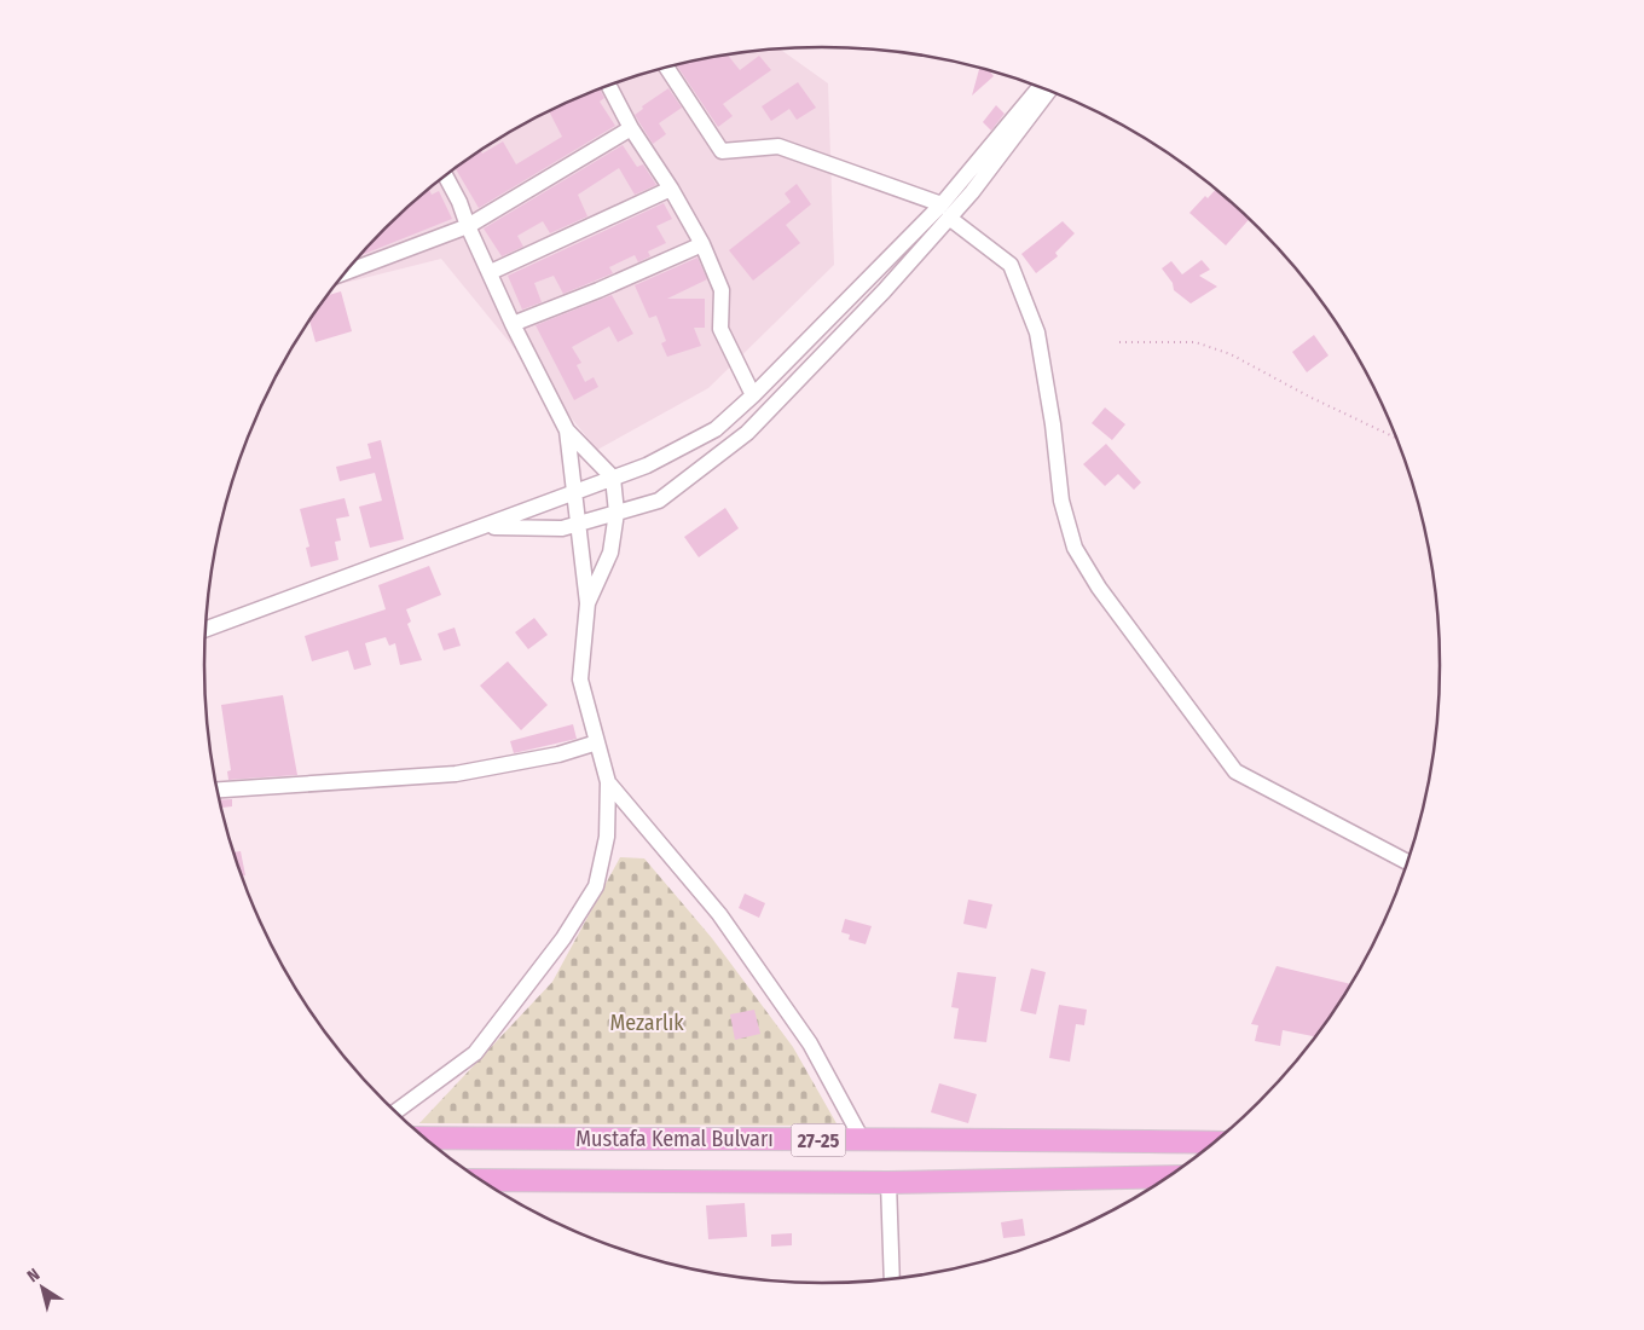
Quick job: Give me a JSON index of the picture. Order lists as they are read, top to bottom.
{
  "streets": {
    "highway": ["Mustafa Kemal Bulvarı", "27-25"]
  },
  "parks": ["Mezarlık"],
  "north": "top left"
}
